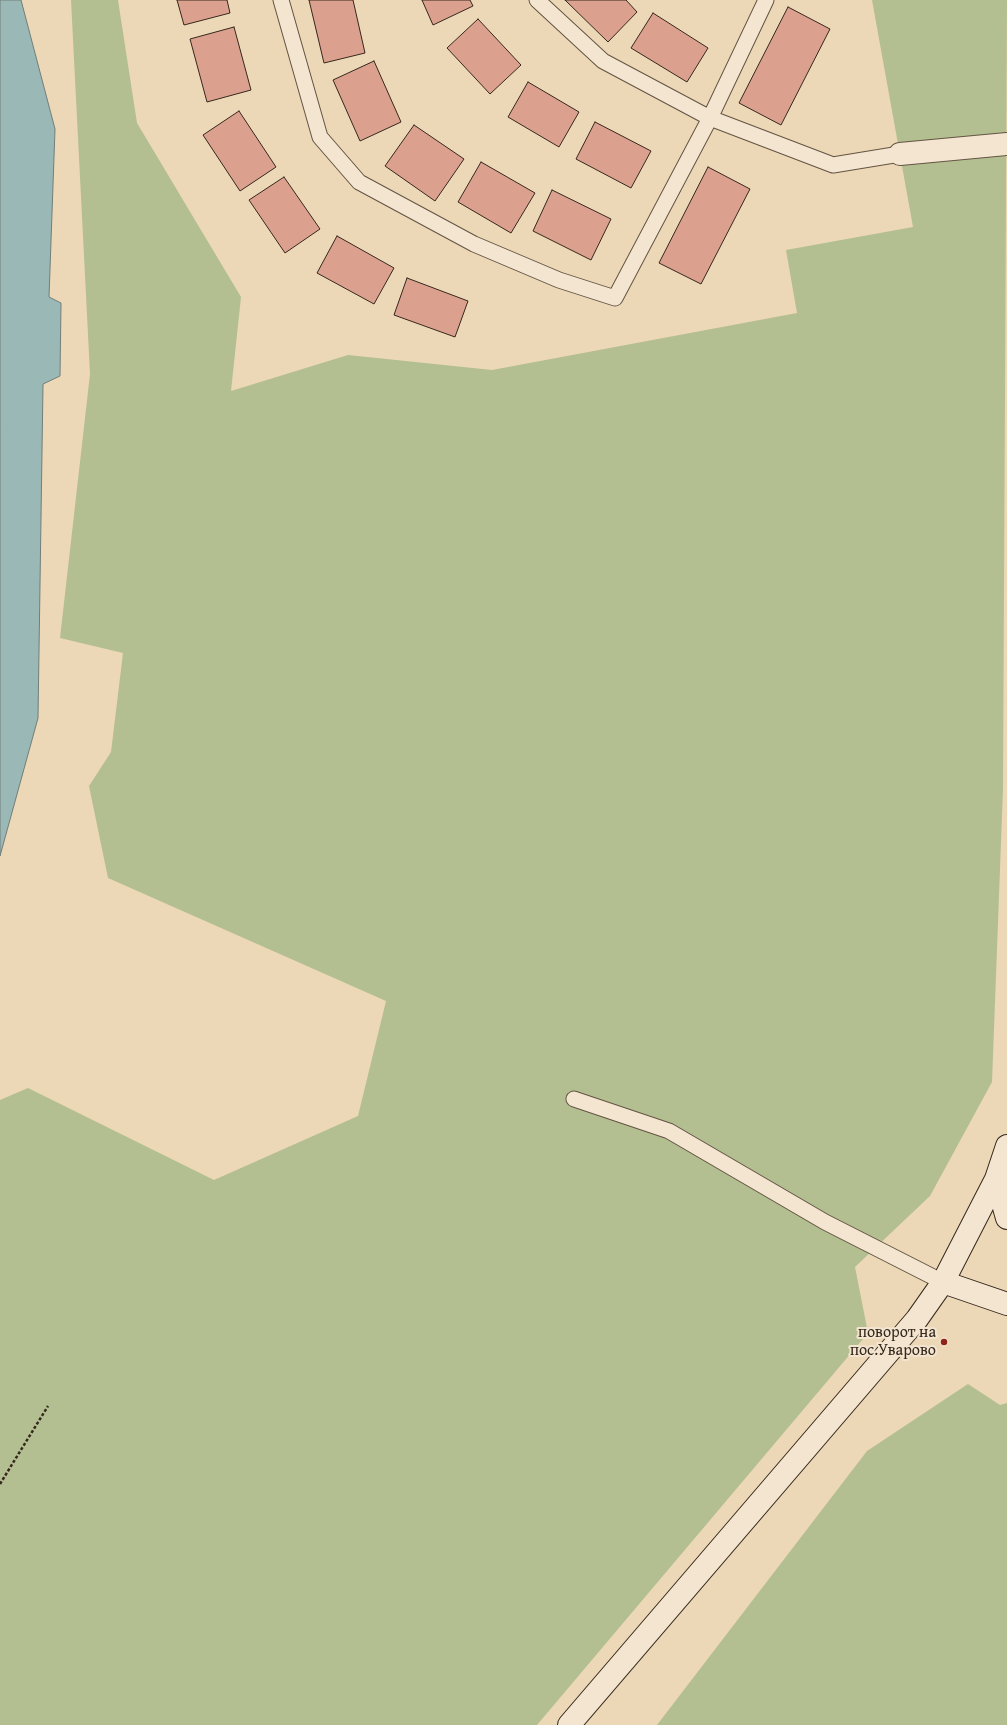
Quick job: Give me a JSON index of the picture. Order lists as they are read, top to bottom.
{
  "places": ["поворот на пос.Уварово"]
}
